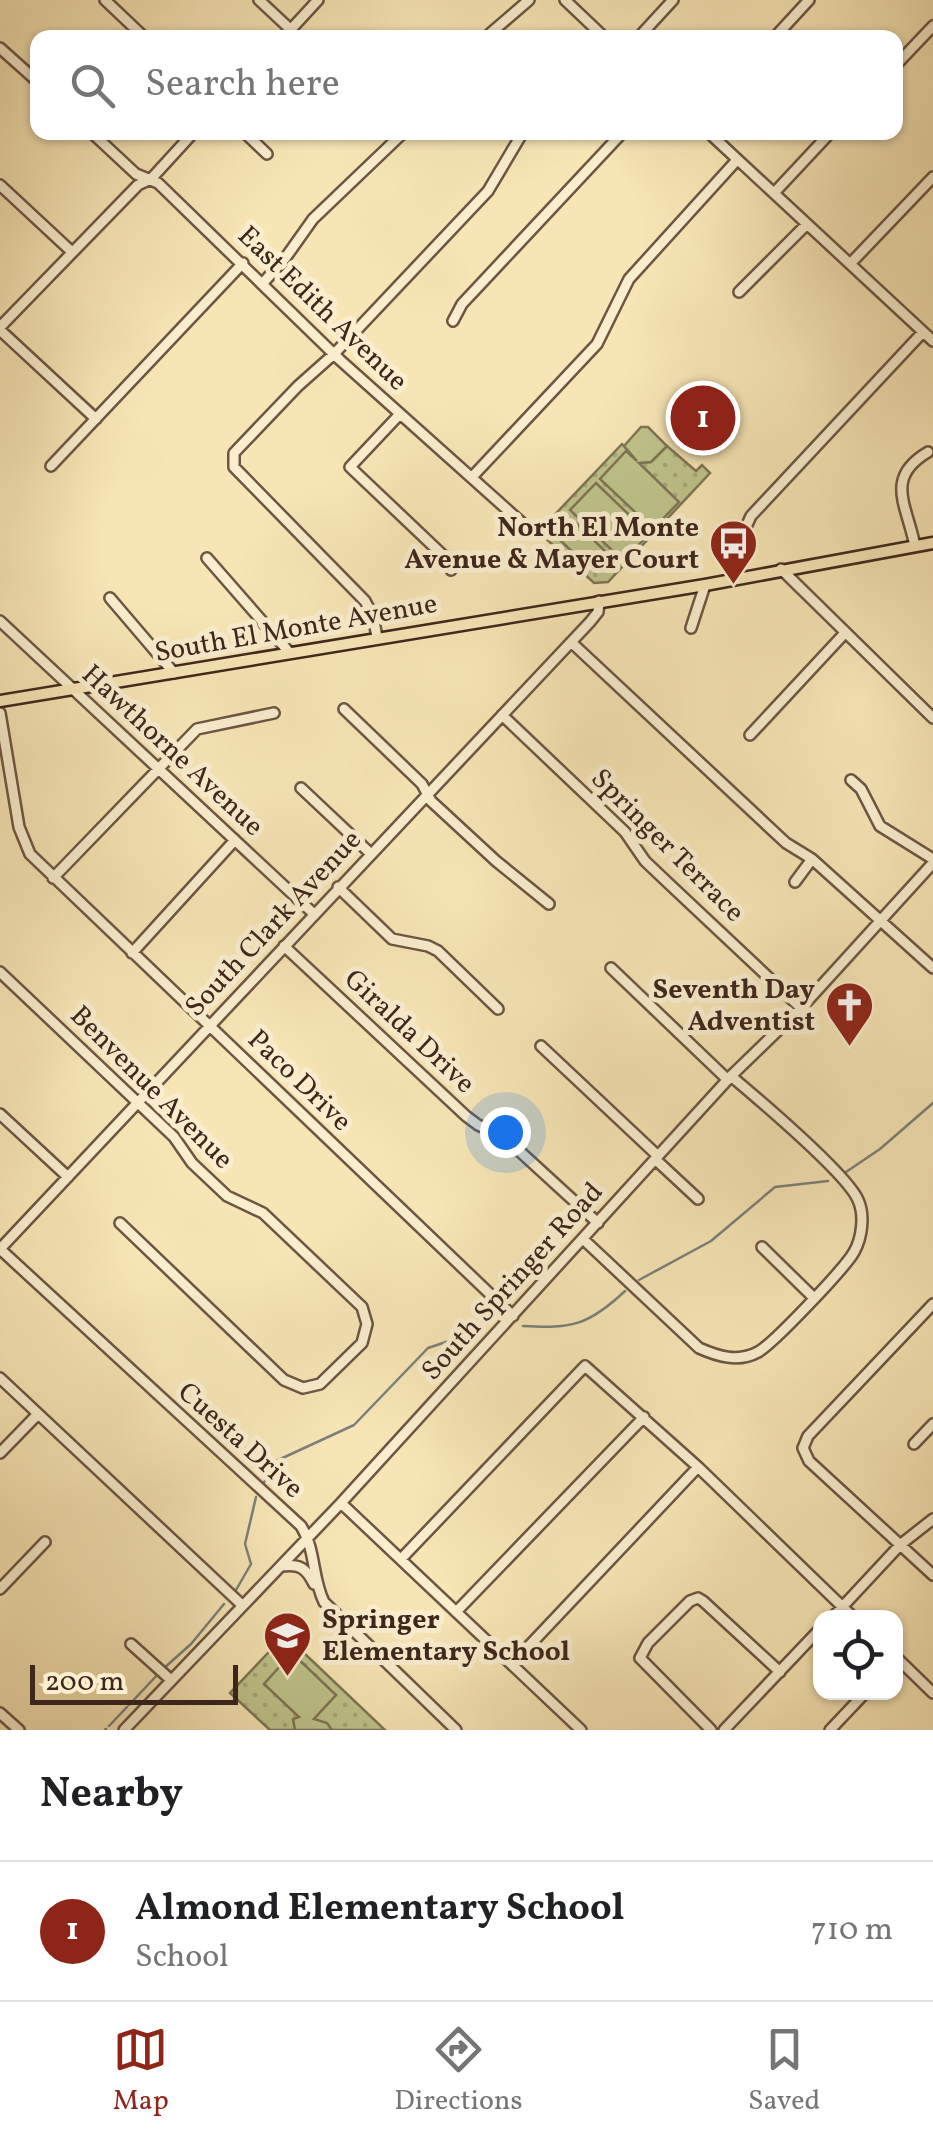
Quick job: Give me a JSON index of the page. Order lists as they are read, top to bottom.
{
  "streets": {
    "main road": ["South El Monte Avenue"],
    "street": [
      "East Edith Avenue",
      "Hawthorne Avenue",
      "Springer Terrace",
      "South Clark Avenue",
      "Giralda Drive",
      "Paco Drive",
      "Benvenue Avenue",
      "South Springer Road",
      "Cuesta Drive"
    ]
  },
  "crossings": [
    ["South El Monte Avenue", "Hawthorne Avenue"],
    ["South El Monte Avenue", "South Clark Avenue"],
    ["Hawthorne Avenue", "South Clark Avenue"],
    ["Springer Terrace", "South Clark Avenue"],
    ["Springer Terrace", "South Springer Road"],
    ["South Clark Avenue", "Giralda Drive"],
    ["South Clark Avenue", "Paco Drive"],
    ["South Clark Avenue", "Benvenue Avenue"],
    ["South Clark Avenue", "Cuesta Drive"],
    ["Giralda Drive", "South Springer Road"],
    ["Paco Drive", "South Springer Road"],
    ["South Springer Road", "Cuesta Drive"]
  ],
  "places": {
    "bus stop": ["North El Monte Avenue & Mayer Court"],
    "church": ["Seventh Day Adventist"],
    "school or university": ["Springer Elementary School"]
  },
  "scale_bar": "200 m",
  "page": {
    "search": "Search here",
    "pins": "1",
    "scale": "200 m",
    "heading": "Nearby",
    "list": [
      {
        "mark": "1",
        "name": "Almond Elementary School",
        "note": "School",
        "value": "710 m"
      }
    ],
    "nav": ["Map", "Directions", "Saved"]
  }
}
